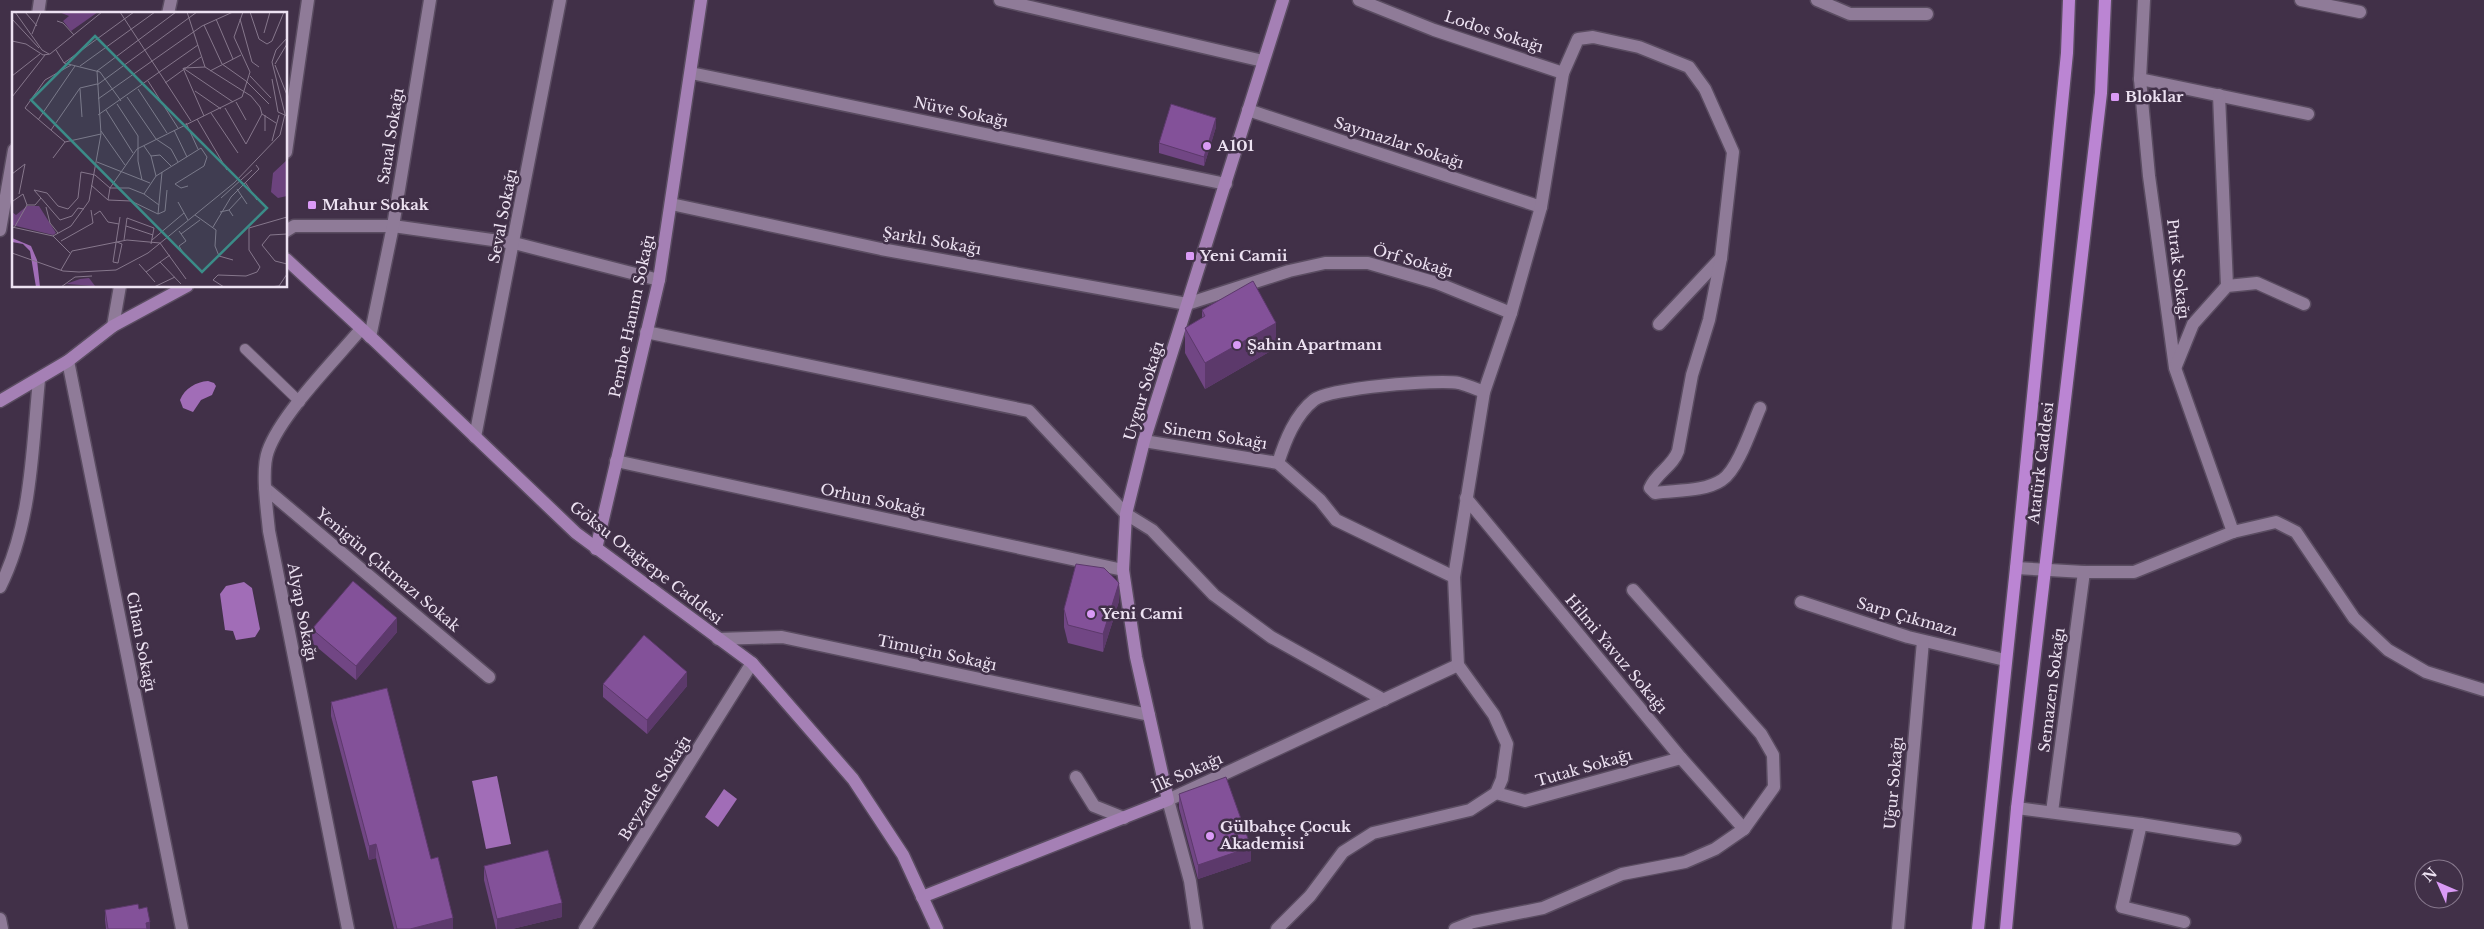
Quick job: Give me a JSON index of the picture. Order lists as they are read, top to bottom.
{
  "streets": {
    "main road": ["Atatürk Caddesi"],
    "street": [
      "Lodos Sokağı",
      "Nüve Sokağı",
      "Sanal Sokağı",
      "Saymazlar Sokağı",
      "Seval Sokağı",
      "Şarklı Sokağı",
      "Örf Sokağı",
      "Pıtrak Sokağı",
      "Pembe Hanım Sokağı",
      "Uygur Sokağı",
      "Sinem Sokağı",
      "Orhun Sokağı",
      "Göksu Otağtepe Caddesi",
      "Yenigün Çıkmazı Sokak",
      "Alyap Sokağı",
      "Sarp Çıkmazı",
      "Cihan Sokağı",
      "Timuçin Sokağı",
      "Hilmi Yavuz Sokağı",
      "Semazen Sokağı",
      "Tutak Sokağı",
      "İlk Sokağı",
      "Uğur Sokağı",
      "Beyzade Sokağı"
    ]
  },
  "crossings": [
    ["Nüve Sokağı", "Pembe Hanım Sokağı"],
    ["Nüve Sokağı", "Uygur Sokağı"],
    ["Sanal Sokağı", "Göksu Otağtepe Caddesi"],
    ["Sanal Sokağı", "Alyap Sokağı"],
    ["Saymazlar Sokağı", "Uygur Sokağı"],
    ["Seval Sokağı", "Göksu Otağtepe Caddesi"],
    ["Şarklı Sokağı", "Örf Sokağı"],
    ["Şarklı Sokağı", "Pembe Hanım Sokağı"],
    ["Şarklı Sokağı", "Uygur Sokağı"],
    ["Örf Sokağı", "Uygur Sokağı"],
    ["Pembe Hanım Sokağı", "Orhun Sokağı"],
    ["Pembe Hanım Sokağı", "Göksu Otağtepe Caddesi"],
    ["Uygur Sokağı", "Sinem Sokağı"],
    ["Uygur Sokağı", "Orhun Sokağı"],
    ["Uygur Sokağı", "Timuçin Sokağı"],
    ["Uygur Sokağı", "İlk Sokağı"],
    ["Atatürk Caddesi", "Sarp Çıkmazı"],
    ["Göksu Otağtepe Caddesi", "Alyap Sokağı"],
    ["Göksu Otağtepe Caddesi", "Timuçin Sokağı"],
    ["Göksu Otağtepe Caddesi", "İlk Sokağı"],
    ["Göksu Otağtepe Caddesi", "Beyzade Sokağı"],
    ["Yenigün Çıkmazı Sokak", "Alyap Sokağı"],
    ["Sarp Çıkmazı", "Uğur Sokağı"],
    ["Hilmi Yavuz Sokağı", "Tutak Sokağı"]
  ],
  "places": {
    "transit": ["Bloklar", "Mahur Sokak", "Yeni Camii"],
    "other": [
      "A101",
      "Şahin Apartmanı",
      "Yeni Cami",
      "Gülbahçe Çocuk Akademisi"
    ]
  },
  "north": "top left"
}
